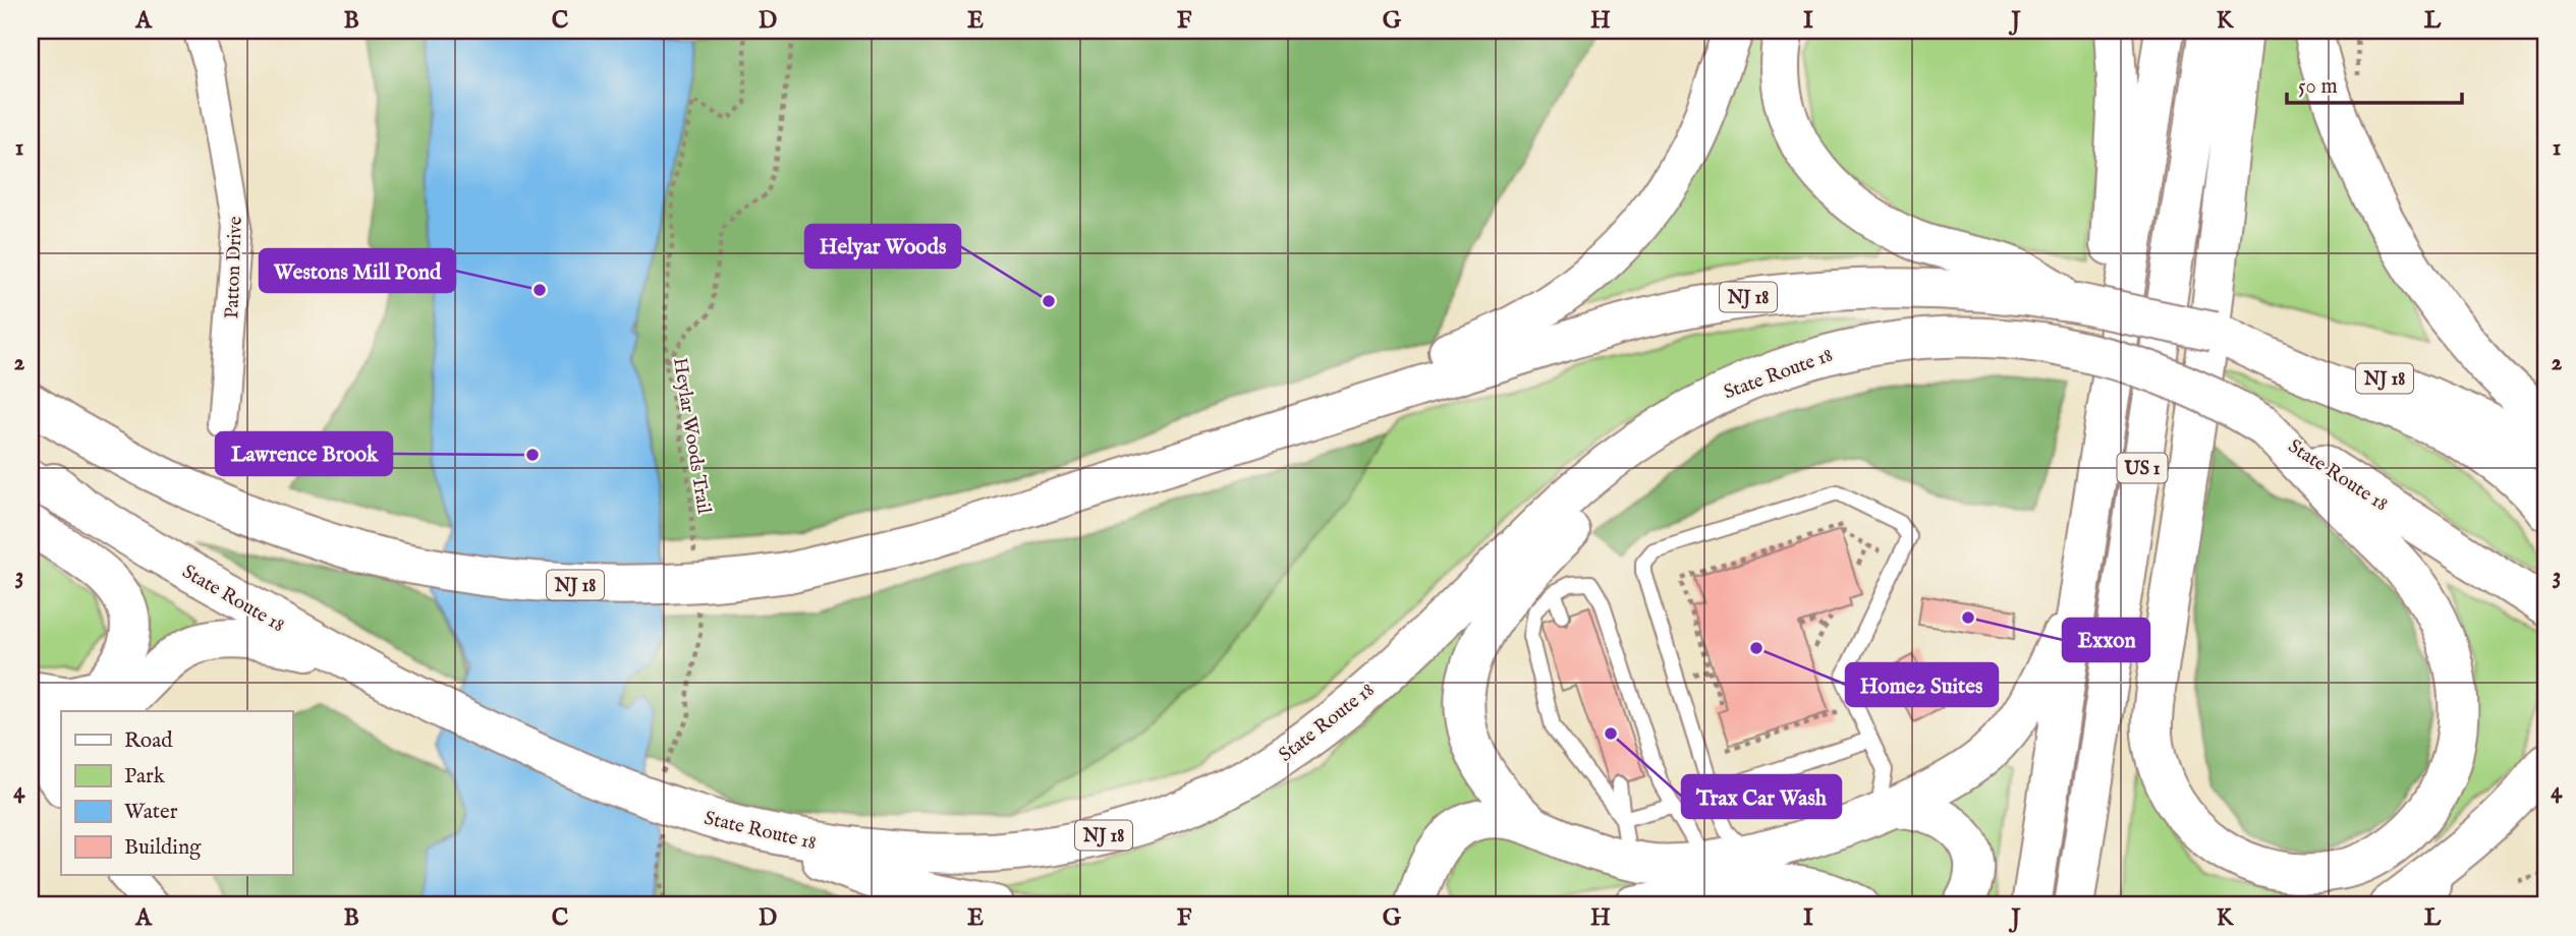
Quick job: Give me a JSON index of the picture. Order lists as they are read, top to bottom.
{
  "streets": {
    "highway": ["NJ 18", "State Route 18", "US 1"],
    "street": ["Patton Drive"],
    "path": ["Heylar Woods Trail"]
  },
  "places": [
    "Westons Mill Pond",
    "Helyar Woods",
    "Lawrence Brook",
    "Exxon",
    "Home2 Suites",
    "Trax Car Wash"
  ],
  "legend": [
    "Road",
    "Park",
    "Water",
    "Building"
  ],
  "scale_bar": "50 m",
  "grid": {
    "columns": [
      "A",
      "B",
      "C",
      "D",
      "E",
      "F",
      "G",
      "H",
      "I",
      "J",
      "K",
      "L"
    ],
    "rows": [
      "1",
      "2",
      "3",
      "4"
    ]
  }
}
